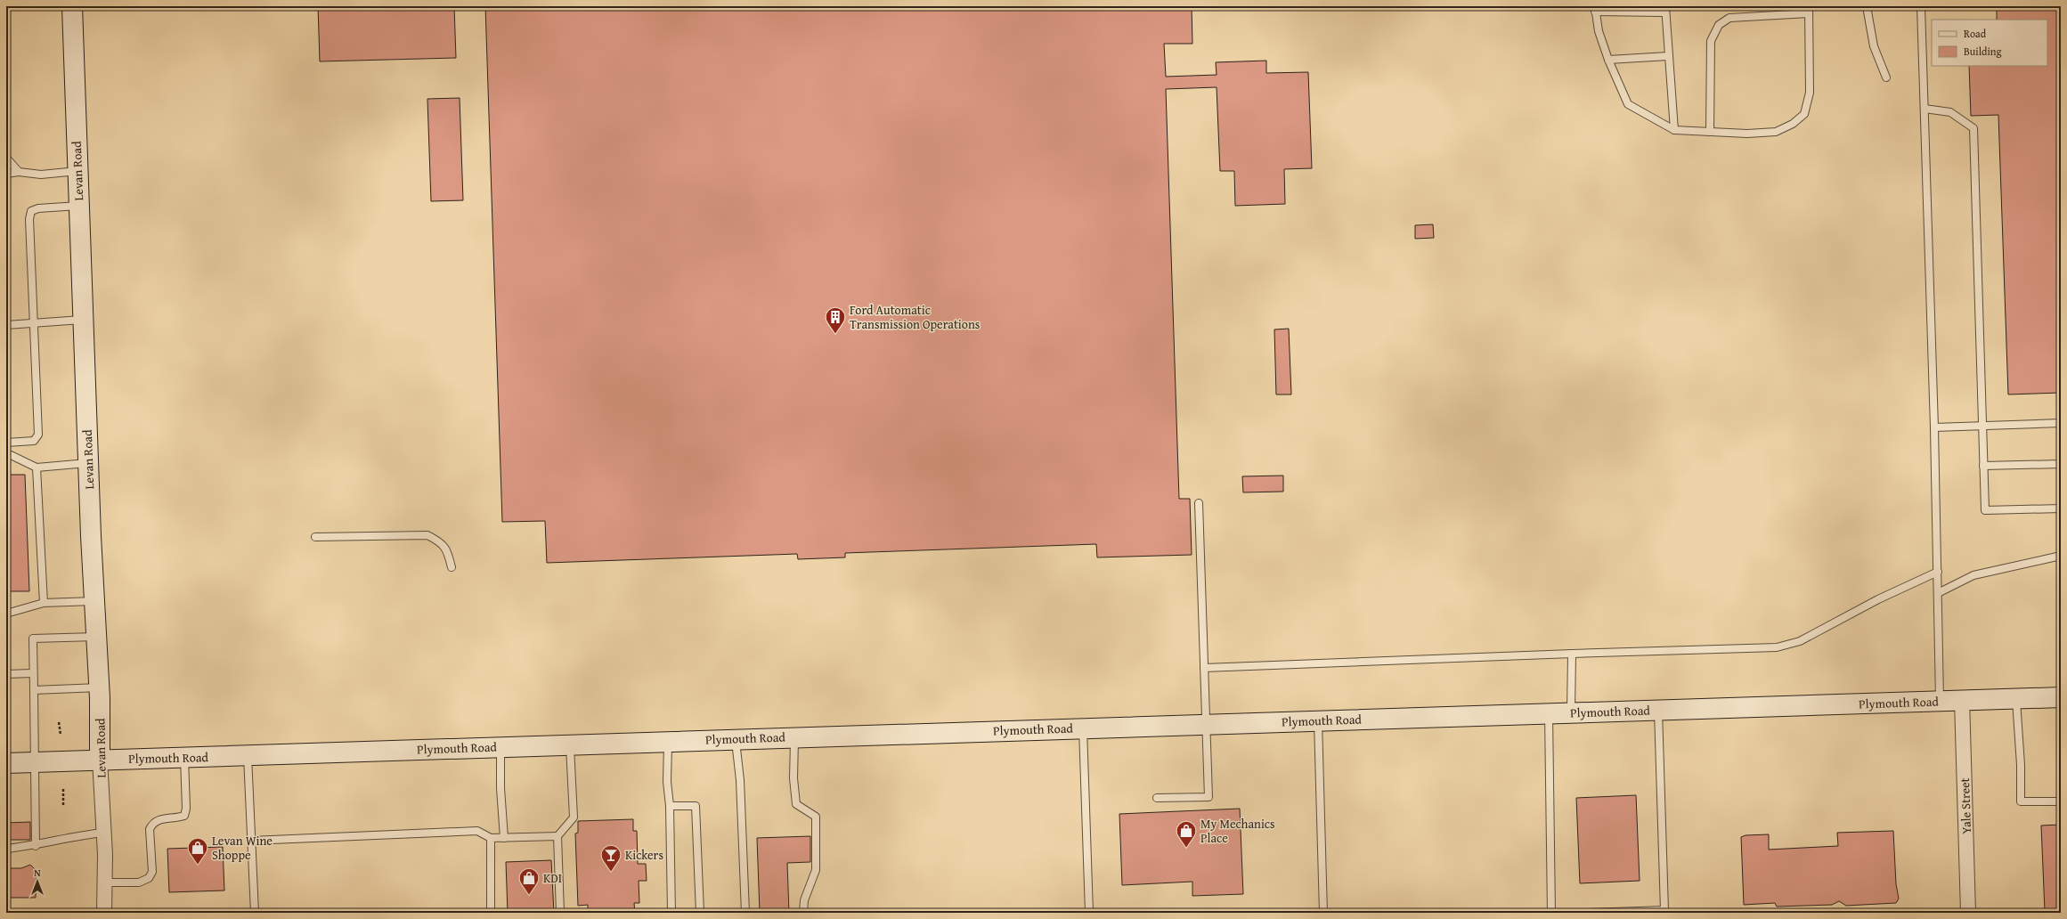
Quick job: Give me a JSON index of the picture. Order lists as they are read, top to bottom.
{
  "streets": {
    "main road": ["Levan Road", "Plymouth Road"],
    "street": ["Yale Street"]
  },
  "crossings": [
    ["Levan Road", "Plymouth Road"],
    ["Plymouth Road", "Yale Street"]
  ],
  "places": {
    "building": ["Ford Automatic Transmission Operations"],
    "shop": ["My Mechanics Place", "Levan Wine Shoppe", "KDI"],
    "bar": ["Kickers"]
  },
  "legend": ["Road", "Building"],
  "north": "top"
}
